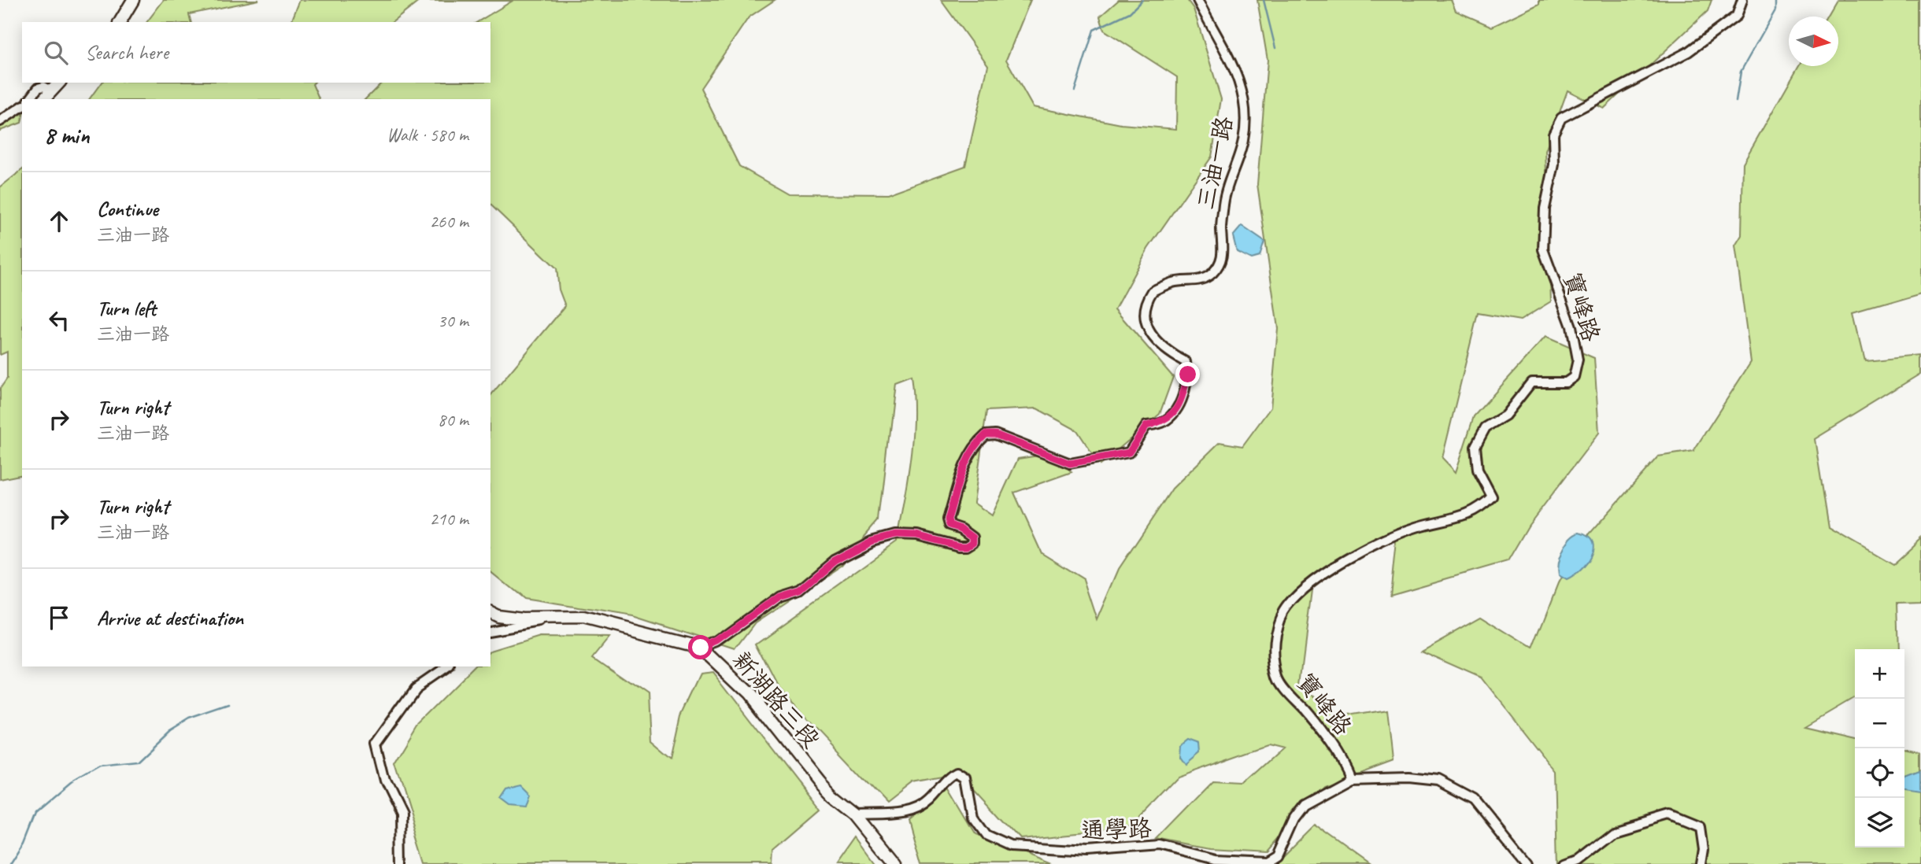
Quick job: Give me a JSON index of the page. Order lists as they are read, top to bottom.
{
  "streets": {
    "street": [
      "三油一路",
      "寶峰路",
      "新湖路三段",
      "通學路"
    ]
  },
  "crossings": [
    ["三油一路", "新湖路三段"],
    ["寶峰路", "通學路"],
    ["新湖路三段", "通學路"]
  ],
  "north": "right",
  "page": {
    "search": "Search here",
    "heading": ["8 min", "Walk · 580 m"],
    "list": [
      ["Continue", "三油一路", "260 m"],
      ["Turn left", "三油一路", "30 m"],
      ["Turn right", "三油一路", "80 m"],
      ["Turn right", "三油一路", "210 m"],
      "Arrive at destination"
    ],
    "map_buttons": ["+", "−"]
  }
}
